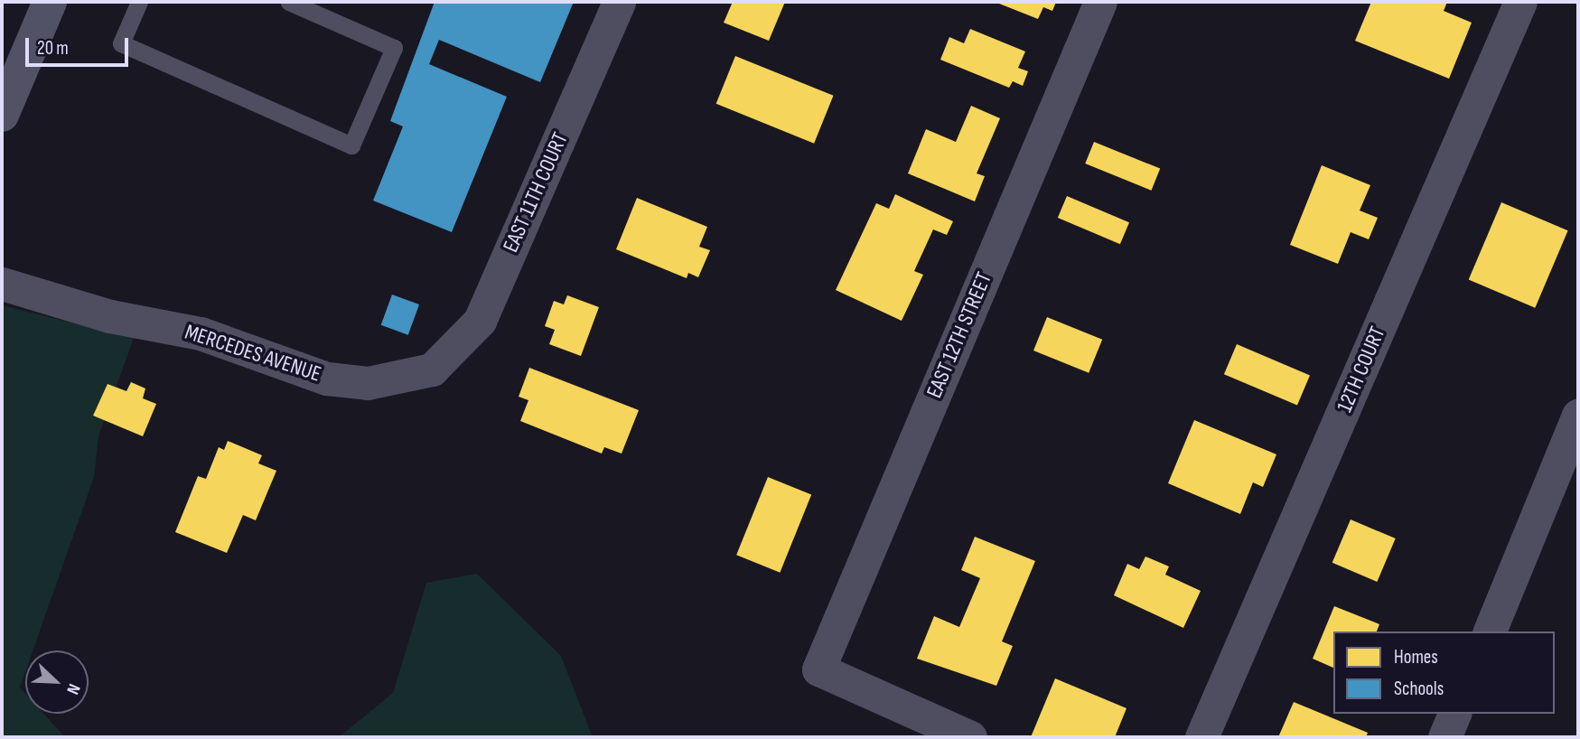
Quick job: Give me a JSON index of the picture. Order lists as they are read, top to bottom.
{
  "streets": {
    "street": [
      "EAST 11TH COURT",
      "EAST 12TH STREET",
      "MERCEDES AVENUE",
      "12TH COURT"
    ]
  },
  "crossings": [
    ["EAST 11TH COURT", "MERCEDES AVENUE"]
  ],
  "legend": ["Homes", "Schools"],
  "scale_bar": "20 m",
  "north": "bottom right"
}
